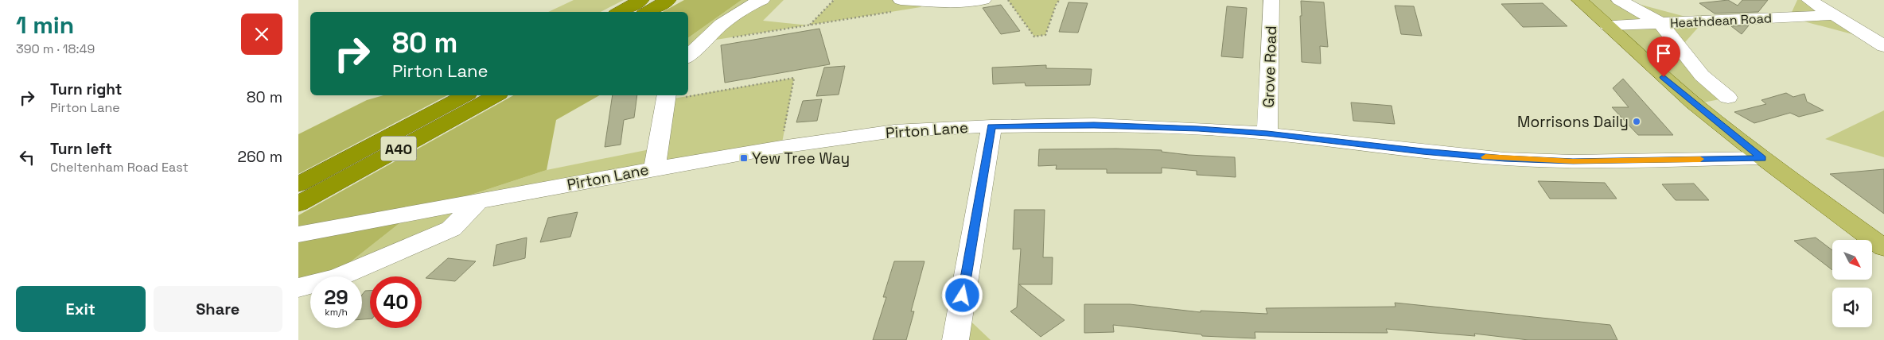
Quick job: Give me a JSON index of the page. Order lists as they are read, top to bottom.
{
  "streets": {
    "highway": ["A40"],
    "street": ["Heathdean Road", "Grove Road", "Pirton Lane"]
  },
  "crossings": [
    ["Grove Road", "Pirton Lane"]
  ],
  "places": {
    "other": ["Morrisons Daily"],
    "transit": ["Yew Tree Way"]
  },
  "north": "bottom right",
  "page": {
    "heading": ["1 min", "390 m · 18:49"],
    "turn": ["80 m", "Pirton Lane"],
    "list": [
      {
        "name": "Turn right",
        "note": "Pirton Lane",
        "value": "80 m"
      },
      {
        "name": "Turn left",
        "note": "Cheltenham Road East",
        "value": "260 m"
      }
    ],
    "speed": "29 km/h",
    "limit": "40",
    "buttons": ["Exit", "Share"]
  }
}
